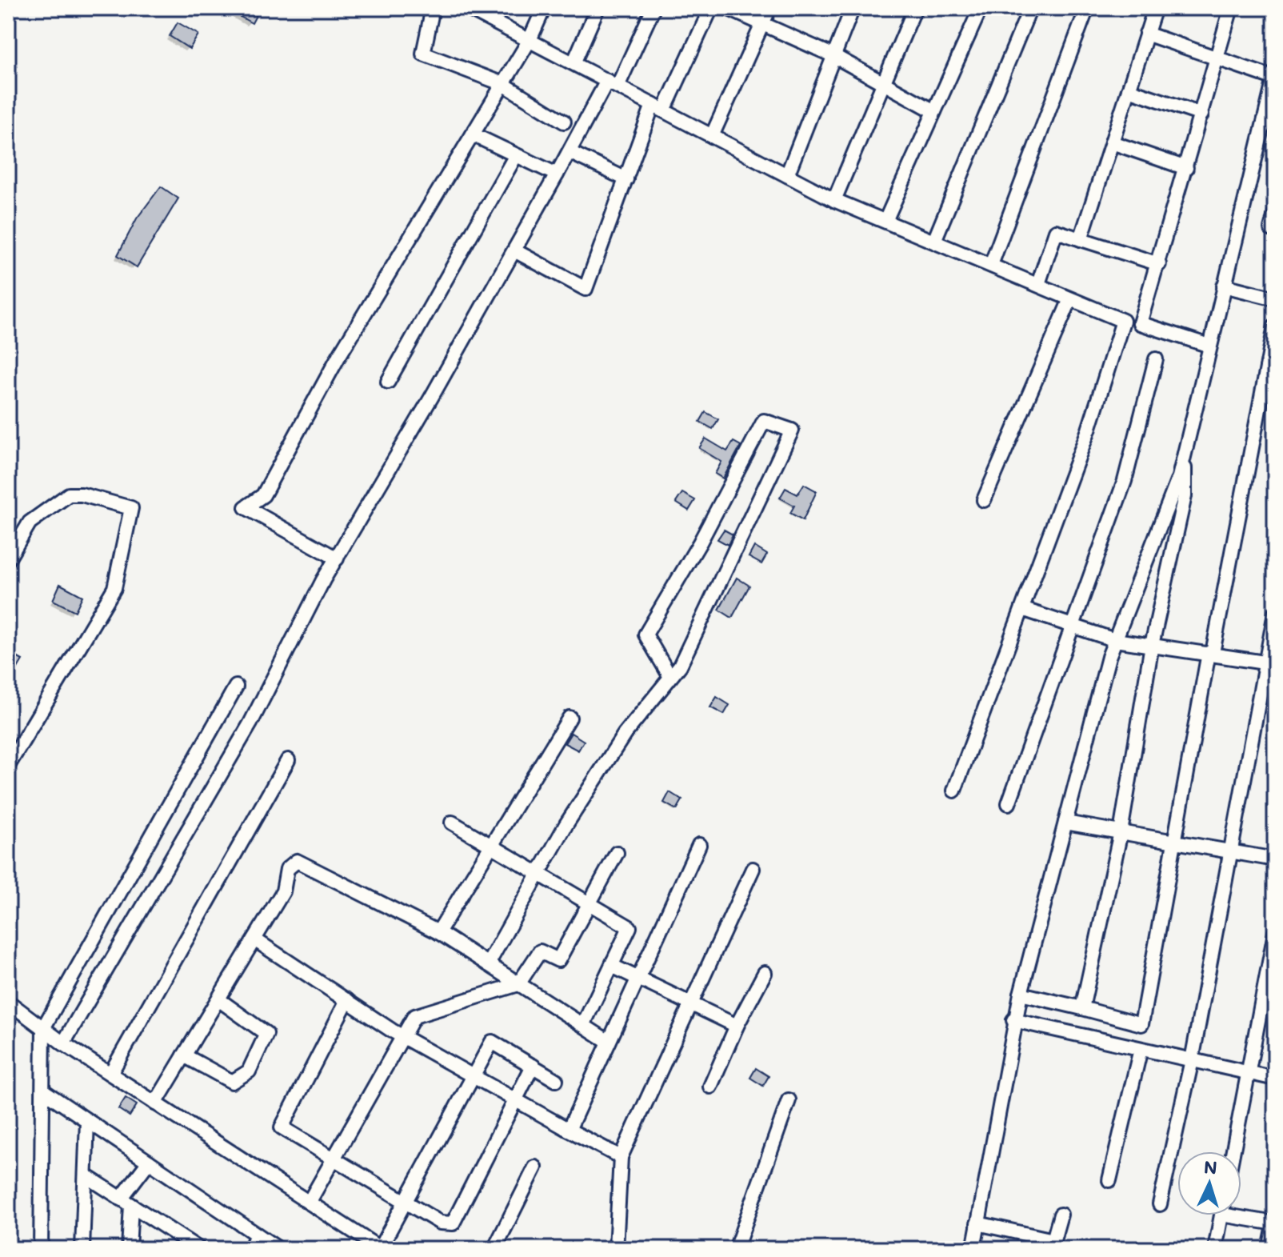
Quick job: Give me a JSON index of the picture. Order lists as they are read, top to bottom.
{
  "north": "top"
}
